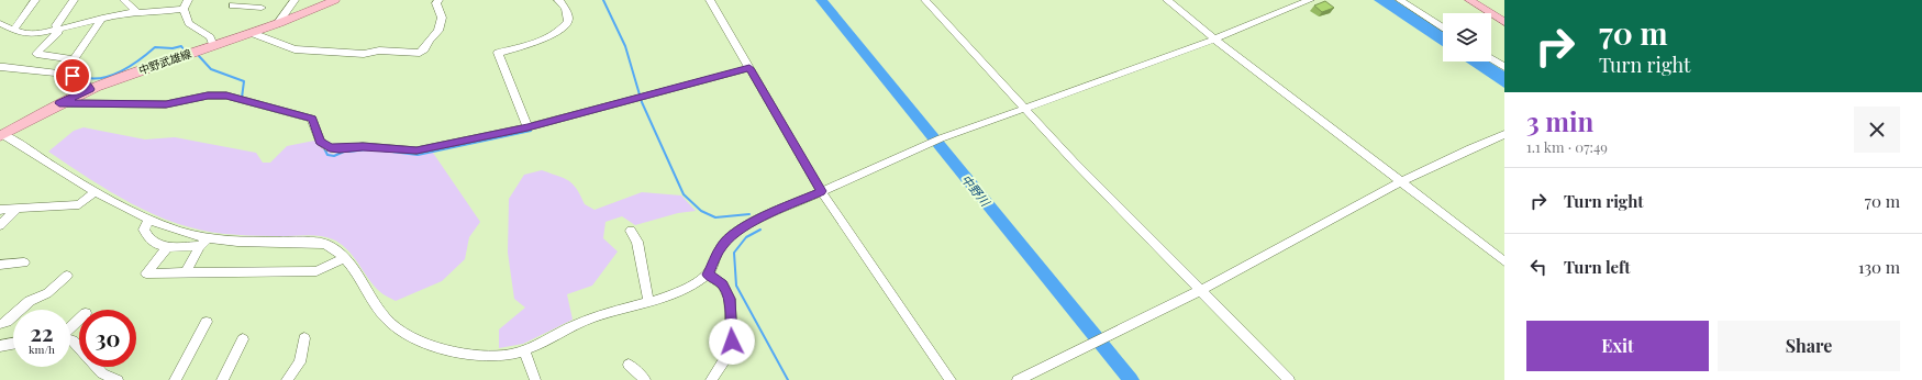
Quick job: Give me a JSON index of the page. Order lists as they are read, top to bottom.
{
  "streets": {
    "main road": ["中野武雄線"]
  },
  "water": ["中野川"],
  "page": {
    "turn": ["70 m", "Turn right"],
    "heading": ["3 min", "1.1 km · 07:49"],
    "list": [
      {
        "name": "Turn right",
        "value": "70 m"
      },
      {
        "name": "Turn left",
        "value": "130 m"
      }
    ],
    "speed": "22 km/h",
    "limit": "30",
    "buttons": ["Exit", "Share"]
  }
}
